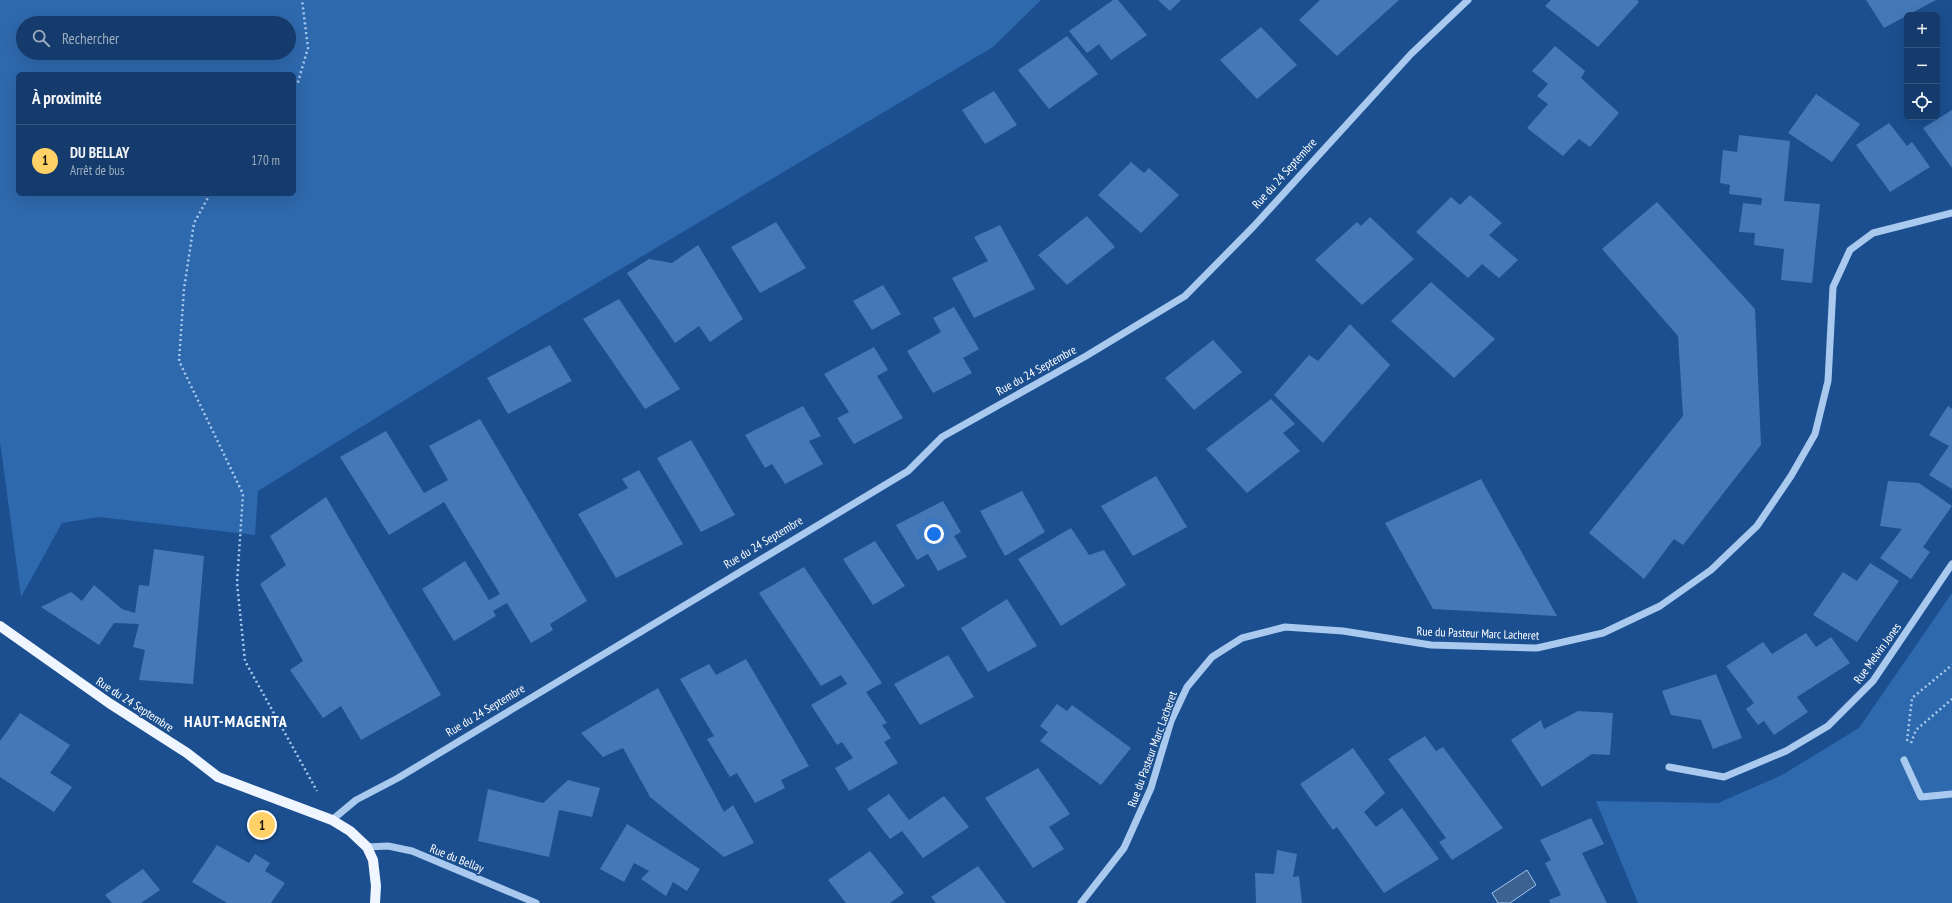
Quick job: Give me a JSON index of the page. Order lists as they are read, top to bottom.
{
  "streets": {
    "main road": ["Rue du 24 Septembre"],
    "street": ["Rue du Pasteur Marc Lacheret", "Rue Melvin Jones", "Rue du Bellay"]
  },
  "districts": ["HAUT-MAGENTA"],
  "page": {
    "map_buttons": ["+", "−"],
    "search": "Rechercher",
    "heading": "À proximité",
    "list": [
      {
        "mark": "1",
        "name": "DU BELLAY",
        "note": "Arrêt de bus",
        "value": "170 m"
      }
    ],
    "pins": "1"
  }
}
